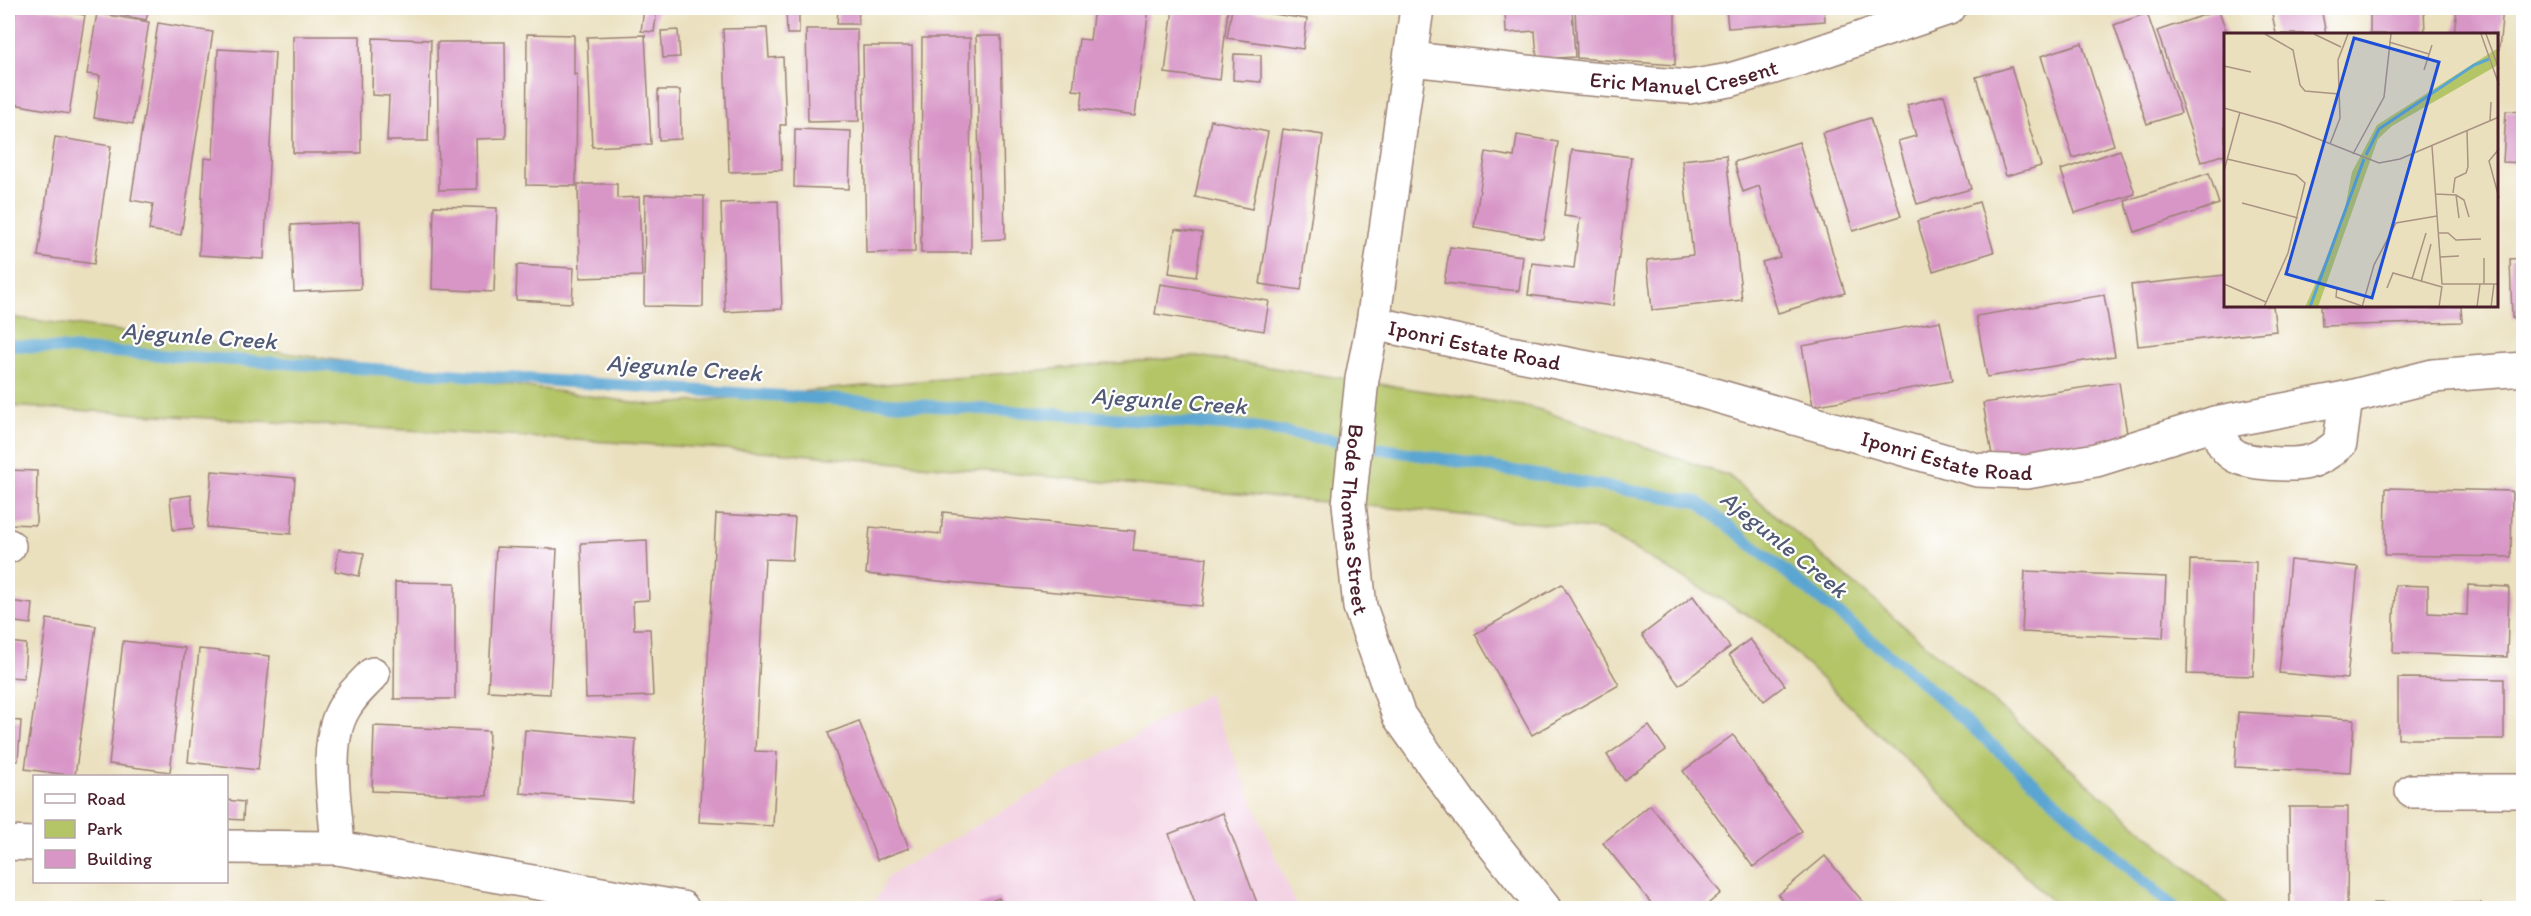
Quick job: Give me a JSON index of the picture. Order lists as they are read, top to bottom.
{
  "streets": {
    "street": ["Eric Manuel Cresent", "Iponri Estate Road", "Bode Thomas Street"]
  },
  "crossings": [
    ["Eric Manuel Cresent", "Bode Thomas Street"],
    ["Iponri Estate Road", "Bode Thomas Street"]
  ],
  "water": ["Ajegunle Creek"],
  "legend": ["Road", "Park", "Building"]
}
